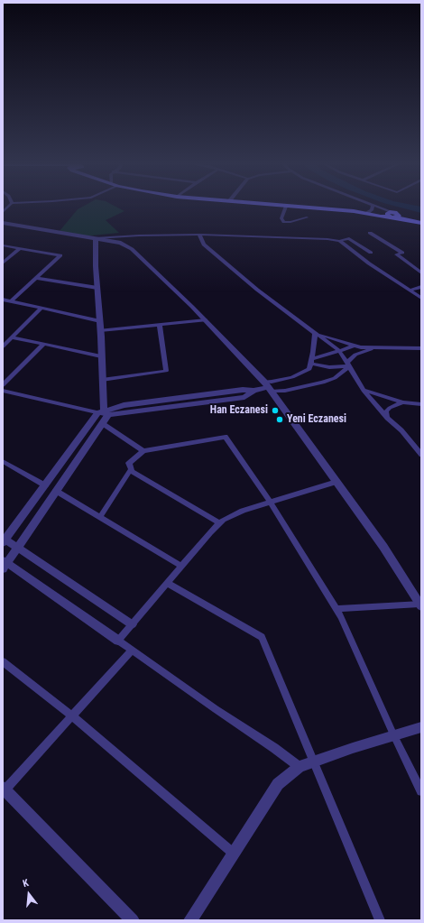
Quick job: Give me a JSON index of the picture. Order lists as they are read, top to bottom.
{
  "places": ["Han Eczanesi", "Yeni Eczanesi"],
  "north": "top"
}
